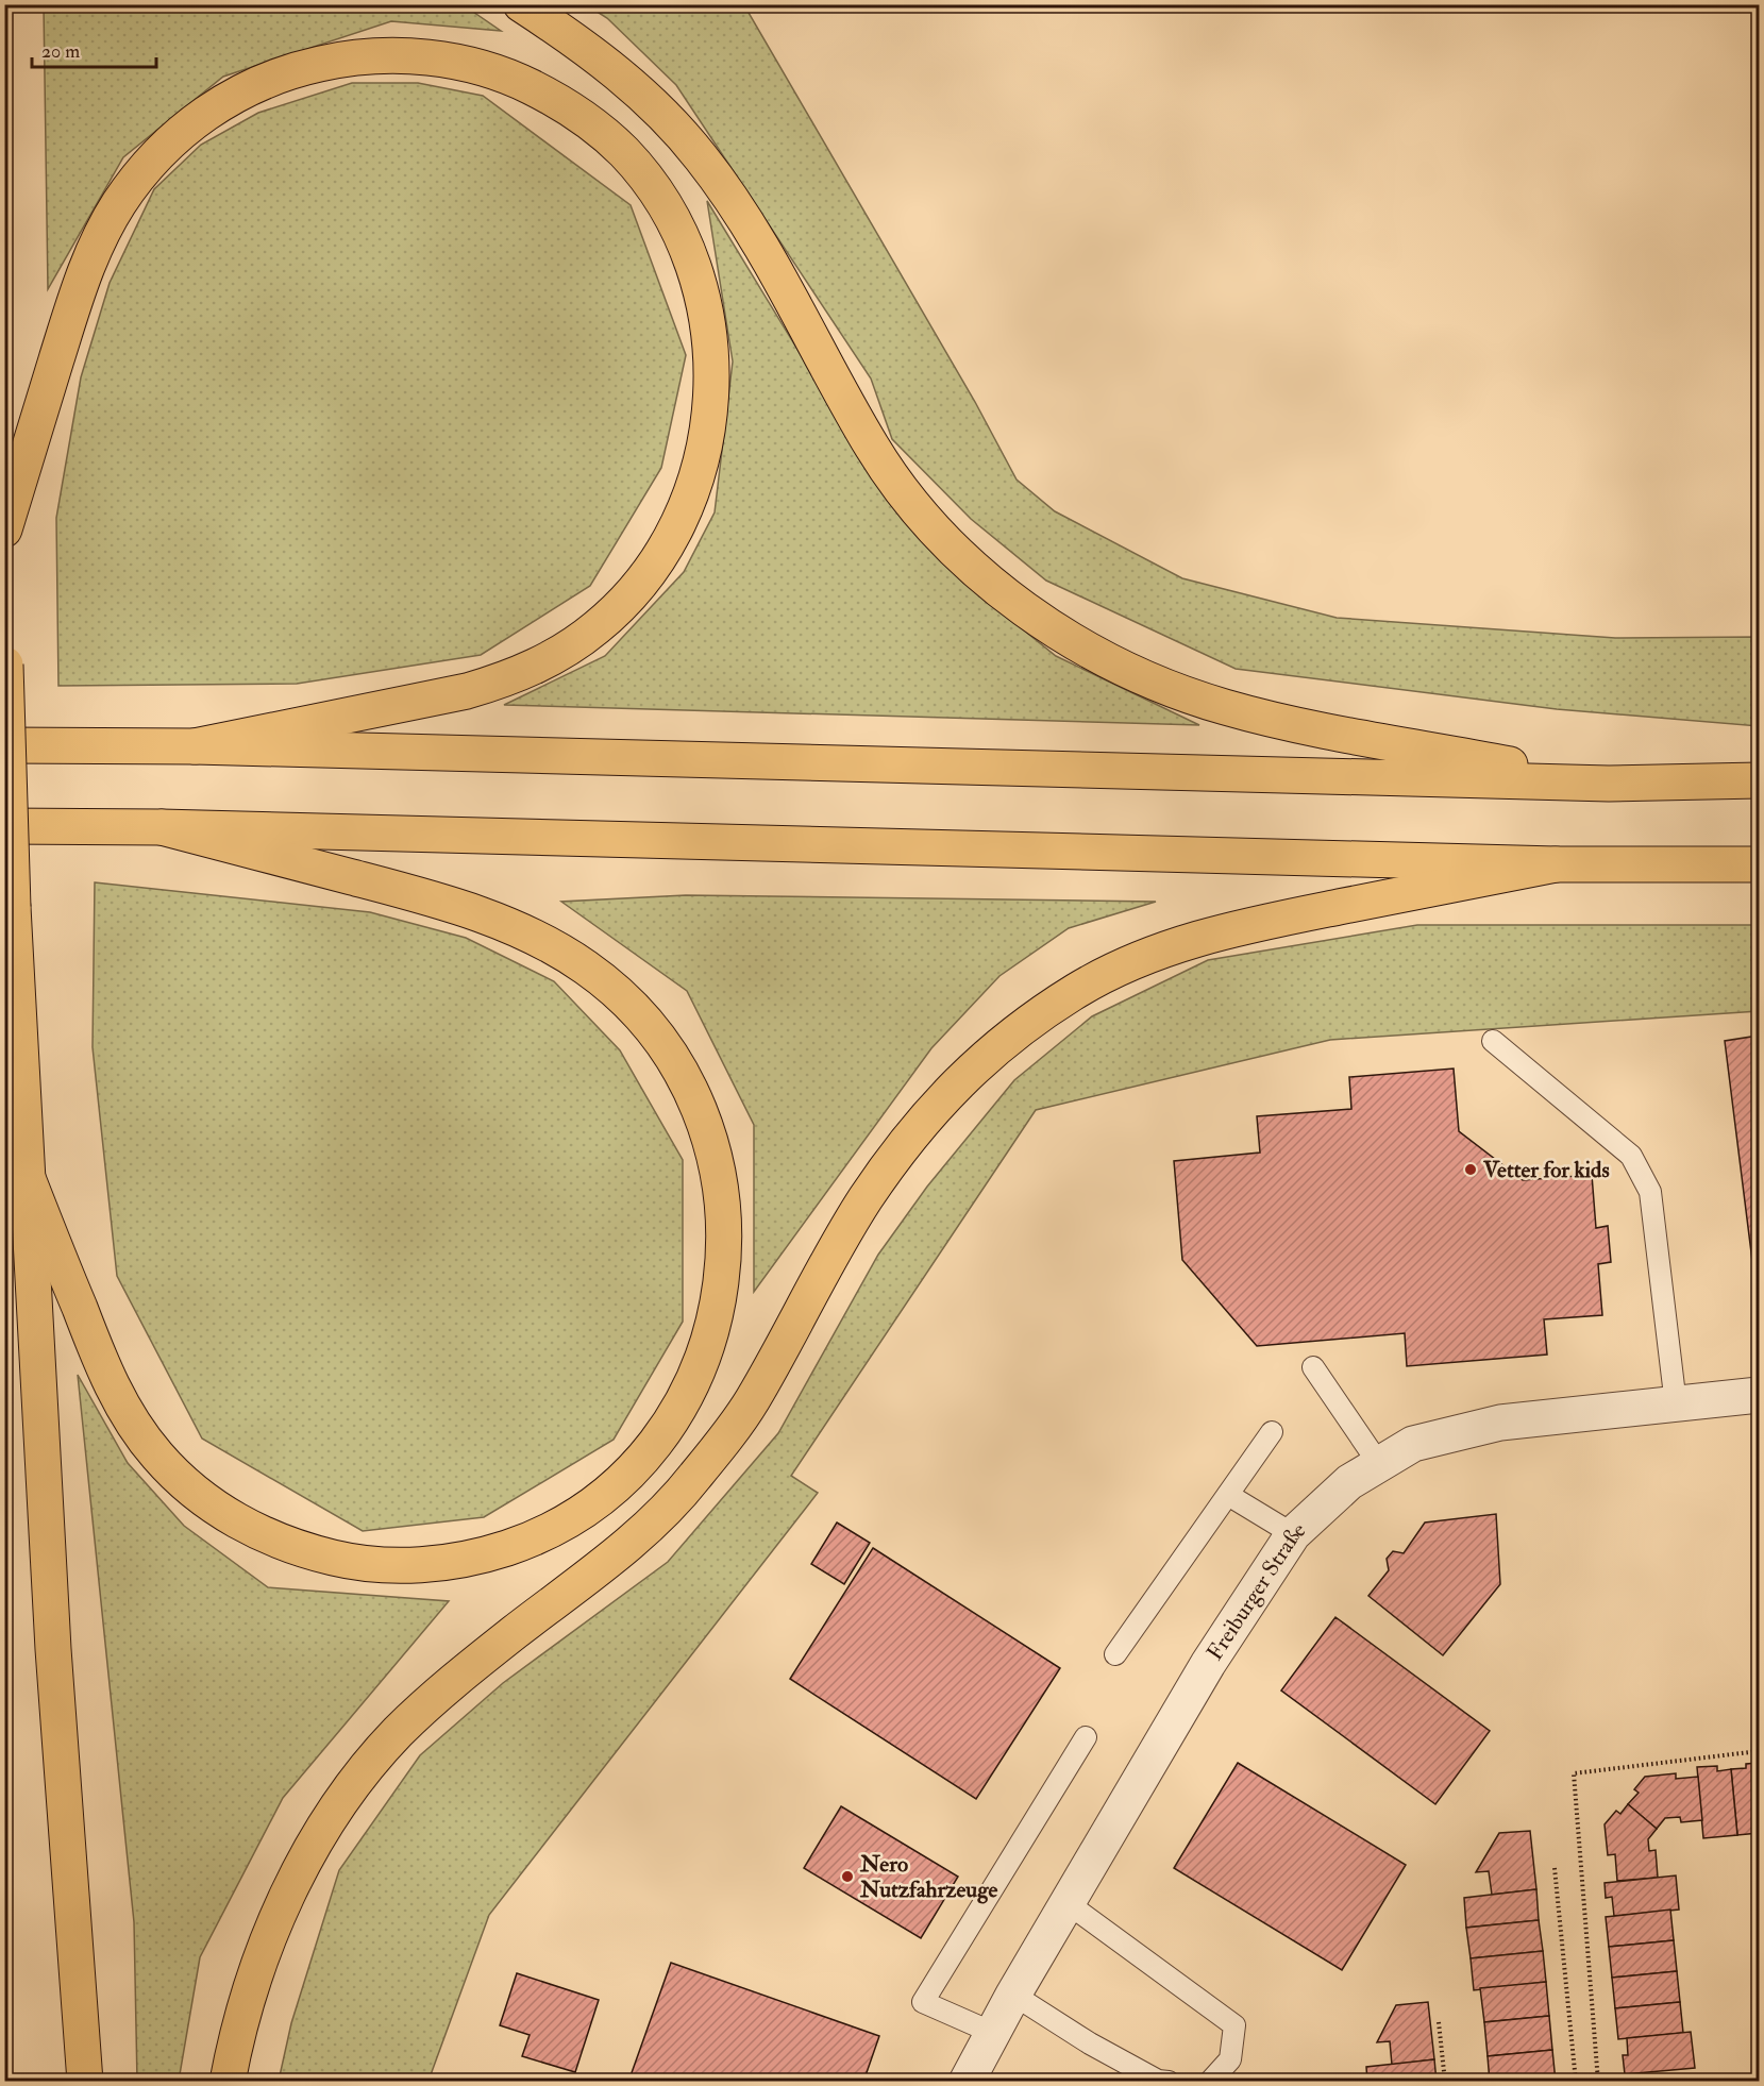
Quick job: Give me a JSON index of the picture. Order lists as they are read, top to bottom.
{
  "streets": {
    "street": ["Freiburger Straße"]
  },
  "places": ["Vetter for kids", "Nero Nutzfahrzeuge"],
  "scale_bar": "20 m"
}
